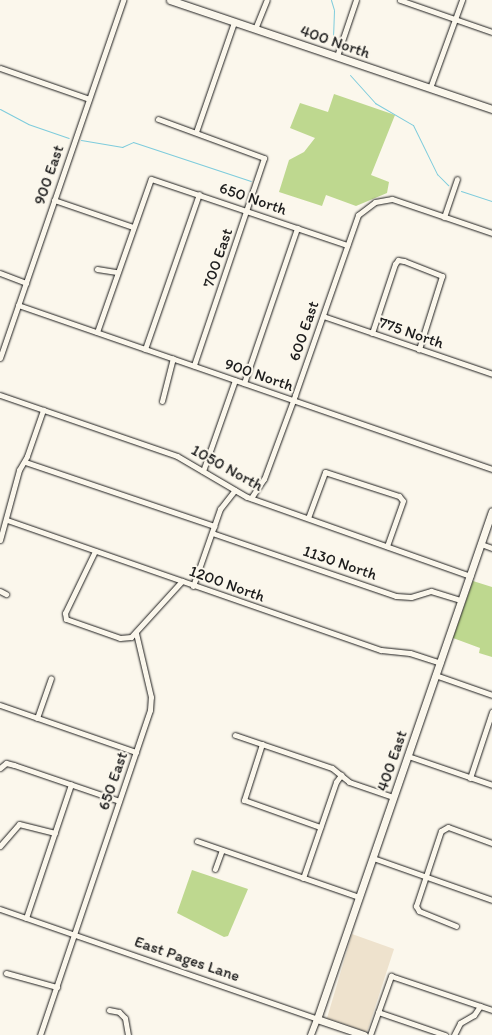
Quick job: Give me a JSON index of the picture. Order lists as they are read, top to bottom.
{
  "streets": {
    "main road": ["400 North", "400 East", "East Pages Lane"],
    "street": [
      "900 East",
      "650 North",
      "700 East",
      "600 East",
      "775 North",
      "900 North",
      "1050 North",
      "1130 North",
      "1200 North",
      "650 East"
    ]
  },
  "crossings": [
    ["900 East", "900 North"],
    ["650 North", "700 East"],
    ["650 North", "600 East"],
    ["700 East", "900 North"],
    ["600 East", "775 North"],
    ["600 East", "900 North"],
    ["600 East", "1050 North"],
    ["1050 North", "400 East"],
    ["1130 North", "400 East"],
    ["1200 North", "400 East"],
    ["400 East", "East Pages Lane"],
    ["650 East", "East Pages Lane"]
  ]
}
